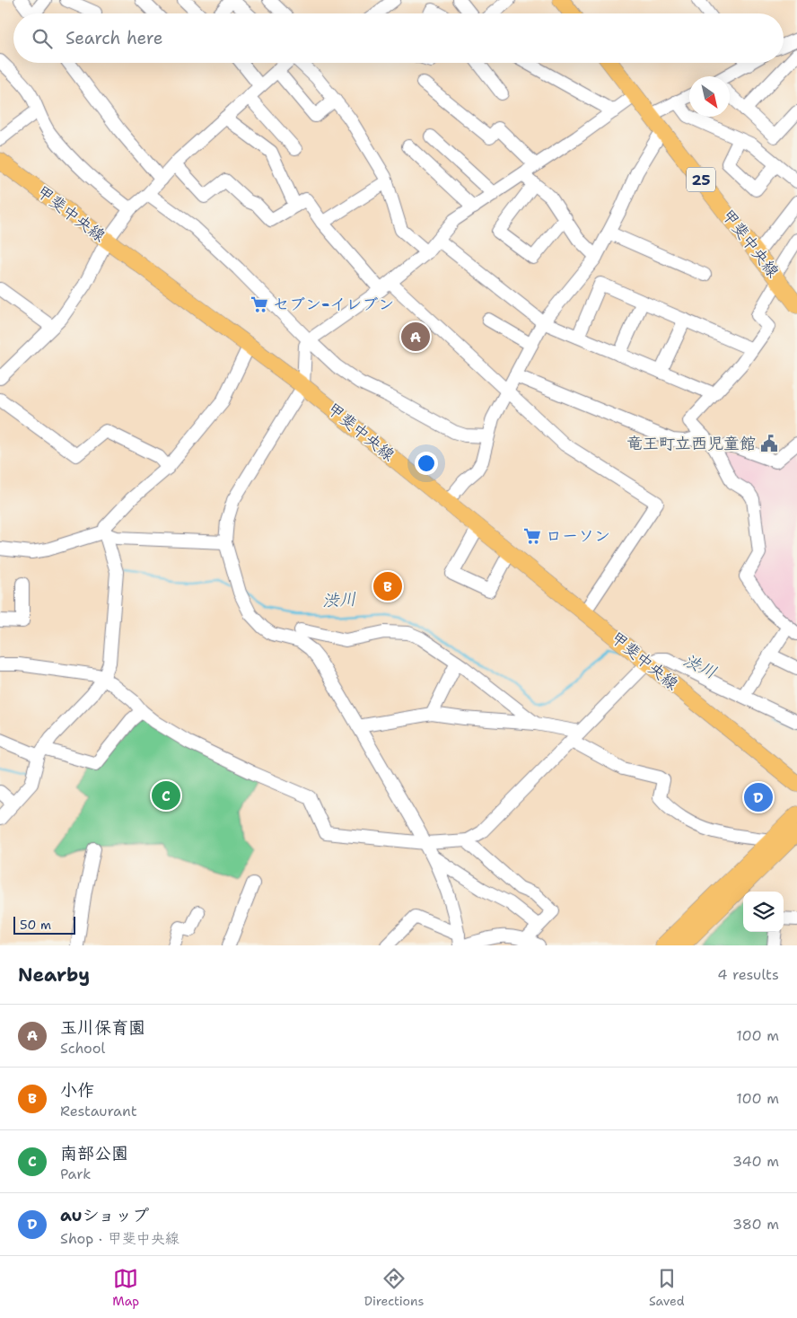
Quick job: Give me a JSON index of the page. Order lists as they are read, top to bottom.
{
  "streets": {
    "main road": ["25", "甲斐中央線"]
  },
  "water": ["渋川"],
  "places": {
    "supermarket": ["セブン-イレブン", "ローソン"],
    "public building": ["竜王町立西児童館"]
  },
  "scale_bar": "50 m",
  "north": "bottom right",
  "page": {
    "search": "Search here",
    "pins": [
      "A",
      "B",
      "C",
      "D"
    ],
    "scale": "50 m",
    "heading": ["Nearby", "4 results"],
    "list": [
      {
        "mark": "A",
        "name": "玉川保育園",
        "note": "School",
        "value": "100 m"
      },
      {
        "mark": "B",
        "name": "小作",
        "note": "Restaurant",
        "value": "100 m"
      },
      {
        "mark": "C",
        "name": "南部公園",
        "note": "Park",
        "value": "340 m"
      },
      {
        "mark": "D",
        "name": "auショップ",
        "note": "Shop · 甲斐中央線",
        "value": "380 m"
      }
    ],
    "nav": ["Map", "Directions", "Saved"]
  }
}
